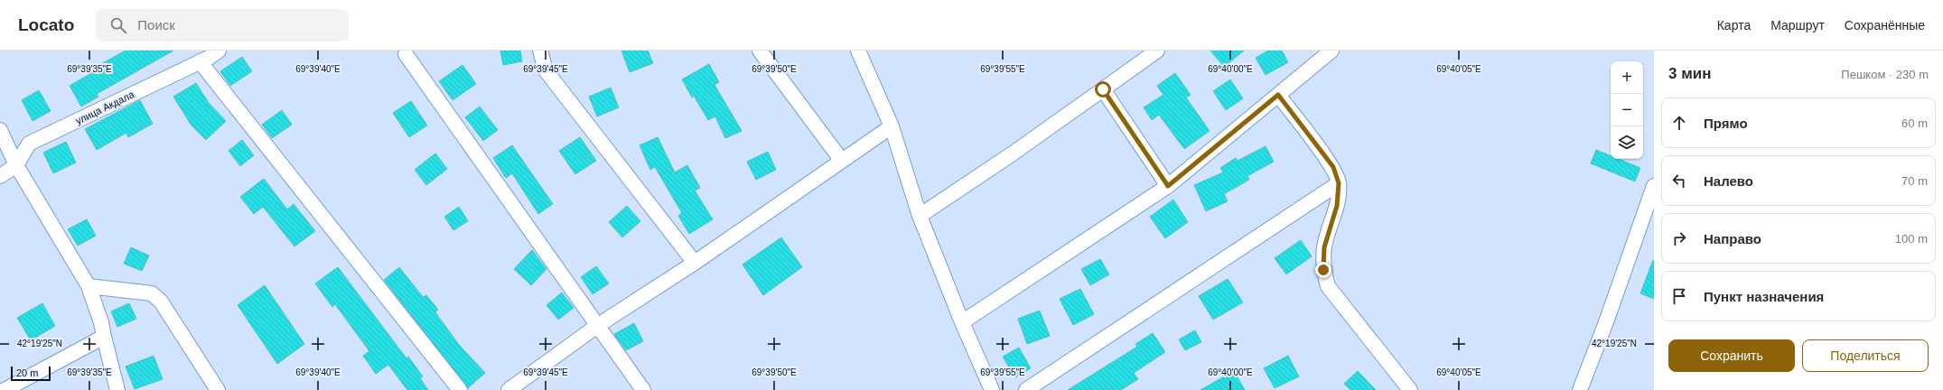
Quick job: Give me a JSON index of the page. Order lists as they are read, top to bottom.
{
  "streets": {
    "street": ["улица Акдала"]
  },
  "scale_bar": "20 m",
  "page": {
    "header": "Locato",
    "search": "Поиск",
    "nav": ["Карта", "Маршрут", "Сохранённые"],
    "heading": ["3 мин", "Пешком · 230 m"],
    "map_buttons": ["+", "−"],
    "list": [
      ["Прямо", "60 m"],
      ["Налево", "70 m"],
      ["Направо", "100 m"],
      "Пункт назначения"
    ],
    "buttons": ["Сохранить", "Поделиться"],
    "scale": "20 m"
  },
  "coordinates": [
    "69°39'35\"E",
    "69°39'40\"E",
    "69°39'45\"E",
    "69°39'50\"E",
    "69°39'55\"E",
    "69°40'00\"E",
    "69°40'05\"E",
    "42°19'25\"N"
  ]
}
